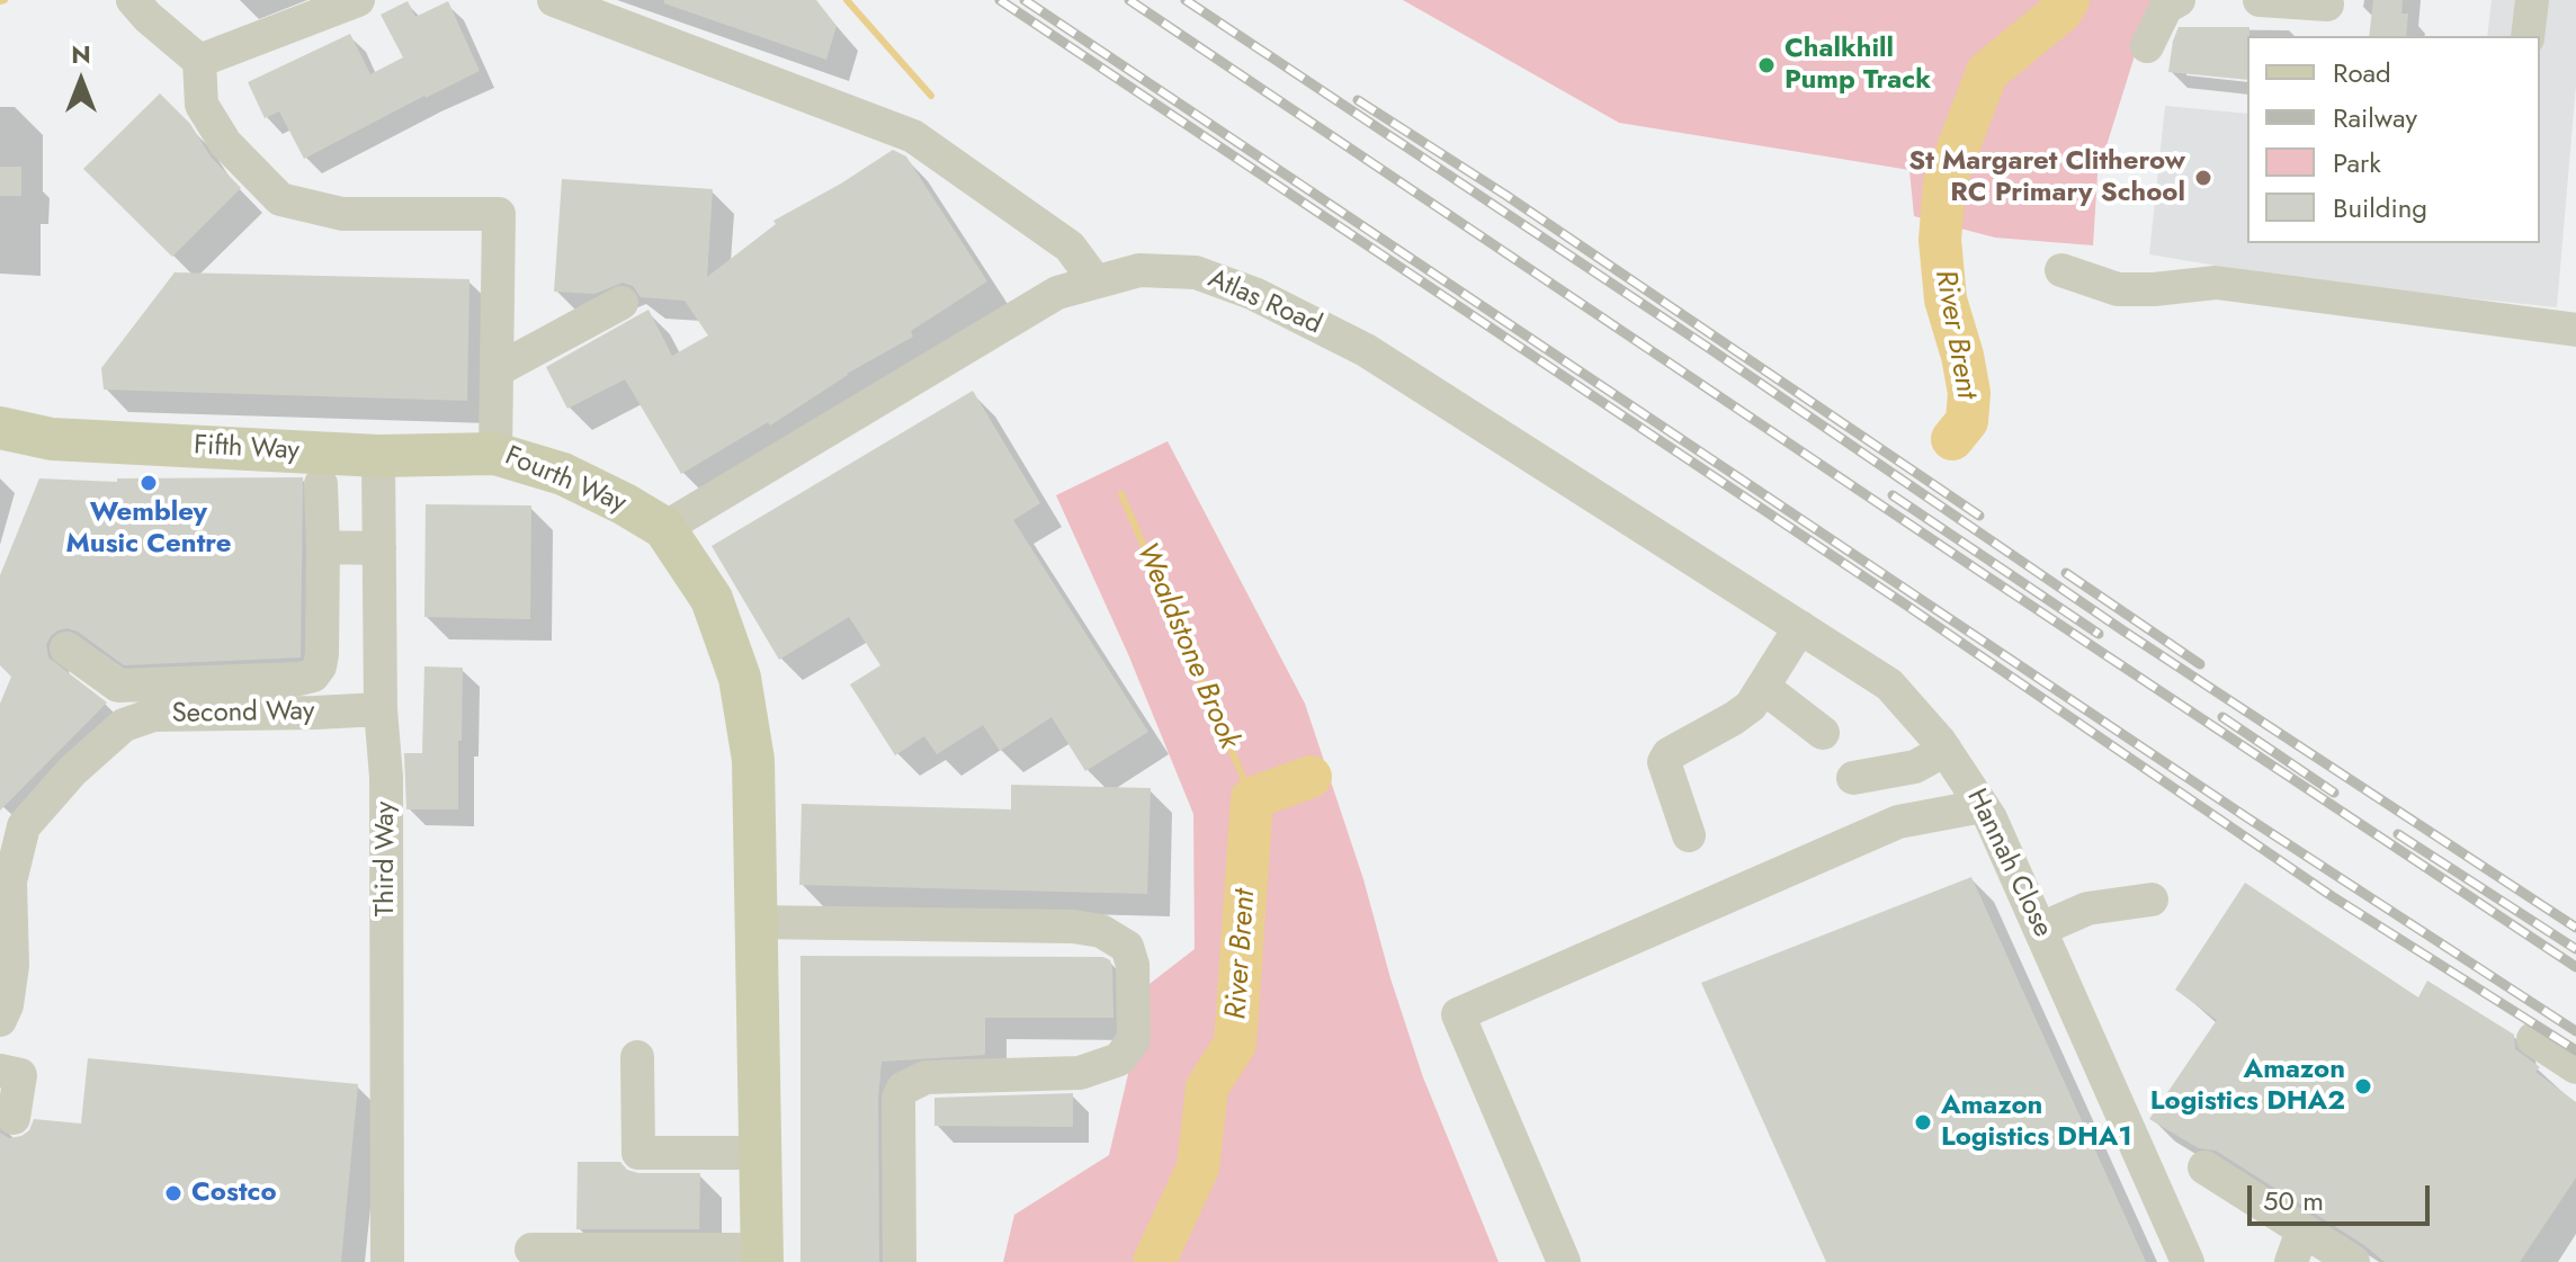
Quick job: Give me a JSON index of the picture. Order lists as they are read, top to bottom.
{
  "streets": {
    "main road": ["Fifth Way", "Fourth Way"],
    "street": [
      "Atlas Road",
      "Second Way",
      "Third Way",
      "Hannah Close"
    ]
  },
  "crossings": [
    ["Atlas Road", "Fourth Way"],
    ["Atlas Road", "Hannah Close"],
    ["Fifth Way", "Fourth Way"],
    ["Fifth Way", "Third Way"],
    ["Second Way", "Third Way"]
  ],
  "water": ["River Brent", "Wealdstone Brook"],
  "places": [
    "Chalkhill Pump Track",
    "St Margaret Clitherow RC Primary School",
    "Wembley Music Centre",
    "Amazon Logistics DHA2",
    "Amazon Logistics DHA1",
    "Costco"
  ],
  "legend": [
    "Road",
    "Railway",
    "Park",
    "Building"
  ],
  "scale_bar": "50 m",
  "north": "top"
}
